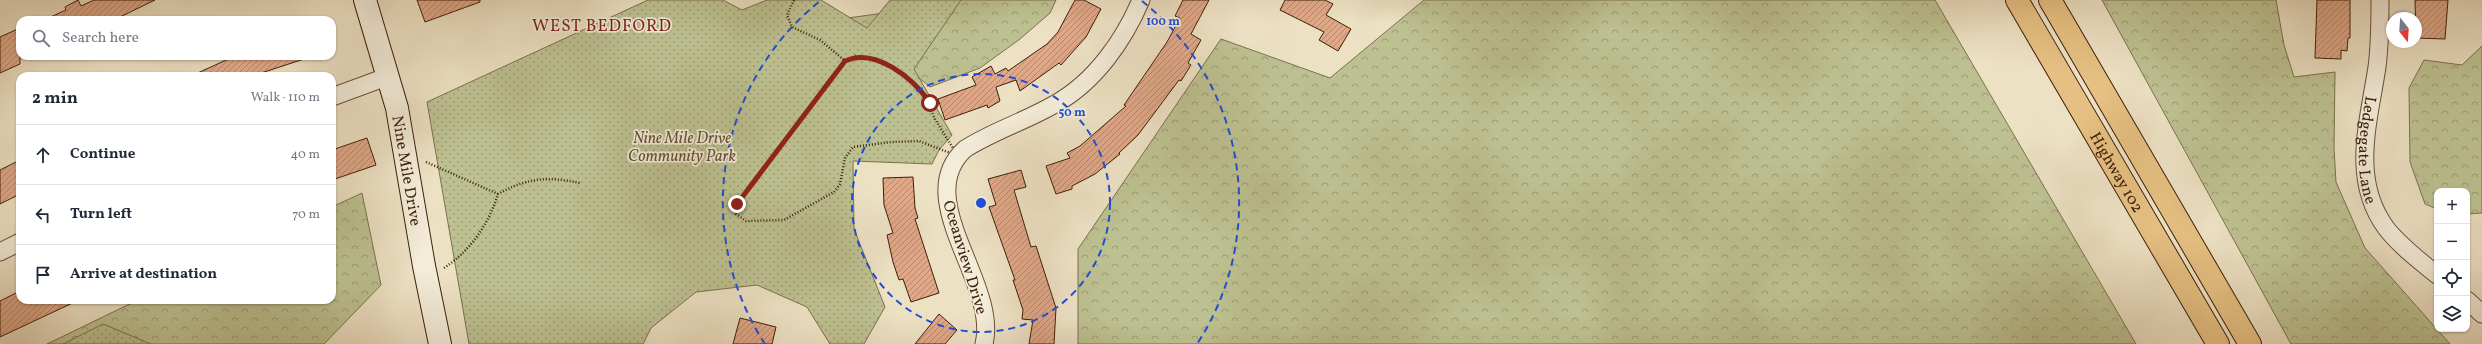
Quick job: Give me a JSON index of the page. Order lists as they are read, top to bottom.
{
  "streets": {
    "highway": ["Highway 102"],
    "street": ["Ledgegate Lane", "Nine Mile Drive", "Oceanview Drive"]
  },
  "districts": ["WEST BEDFORD"],
  "parks": ["Nine Mile Drive Community Park"],
  "north": "bottom",
  "page": {
    "search": "Search here",
    "heading": ["2 min", "Walk · 110 m"],
    "list": [
      ["Continue", "40 m"],
      ["Turn left", "70 m"],
      "Arrive at destination"
    ],
    "map_buttons": ["+", "−"]
  },
  "rings": ["100 m", "50 m"]
}
